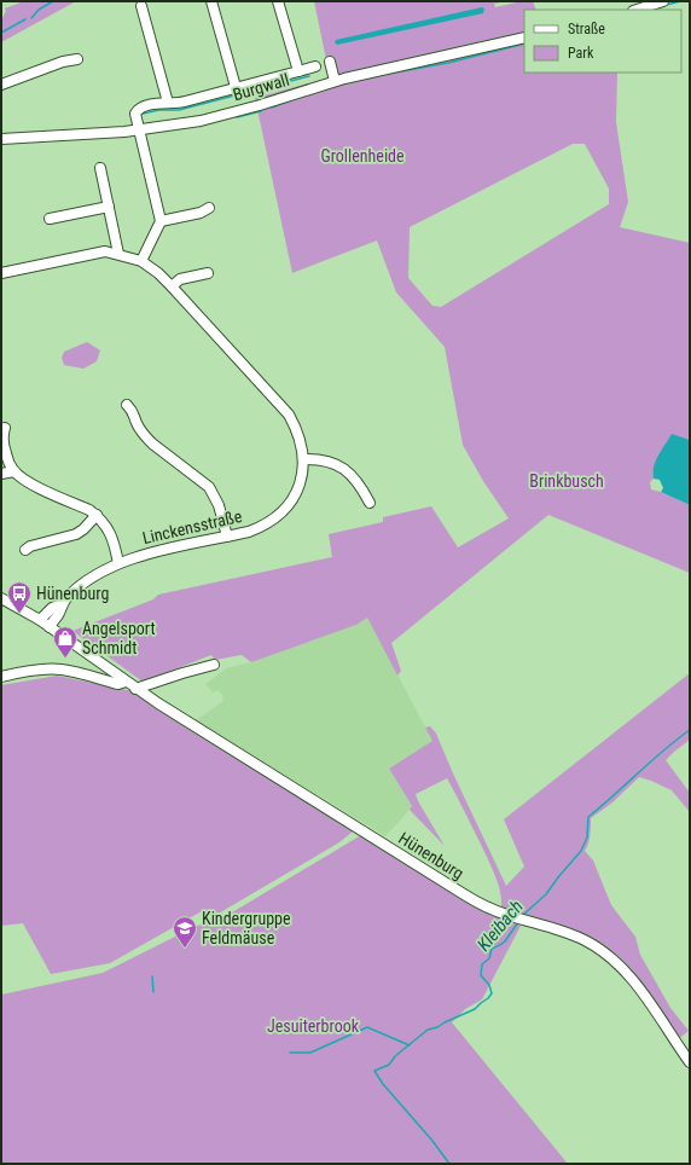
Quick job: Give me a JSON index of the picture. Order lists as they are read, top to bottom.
{
  "streets": {
    "street": ["Burgwall", "Linckensstraße", "Hünenburg"]
  },
  "crossings": [
    ["Linckensstraße", "Hünenburg"]
  ],
  "water": ["Kleibach"],
  "parks": ["Grollenheide", "Brinkbusch", "Jesuiterbrook"],
  "places": {
    "bus stop": ["Hünenburg"],
    "shop": ["Angelsport Schmidt"],
    "school or university": ["Kindergruppe Feldmäuse"]
  },
  "legend": ["Straße", "Park"]
}
